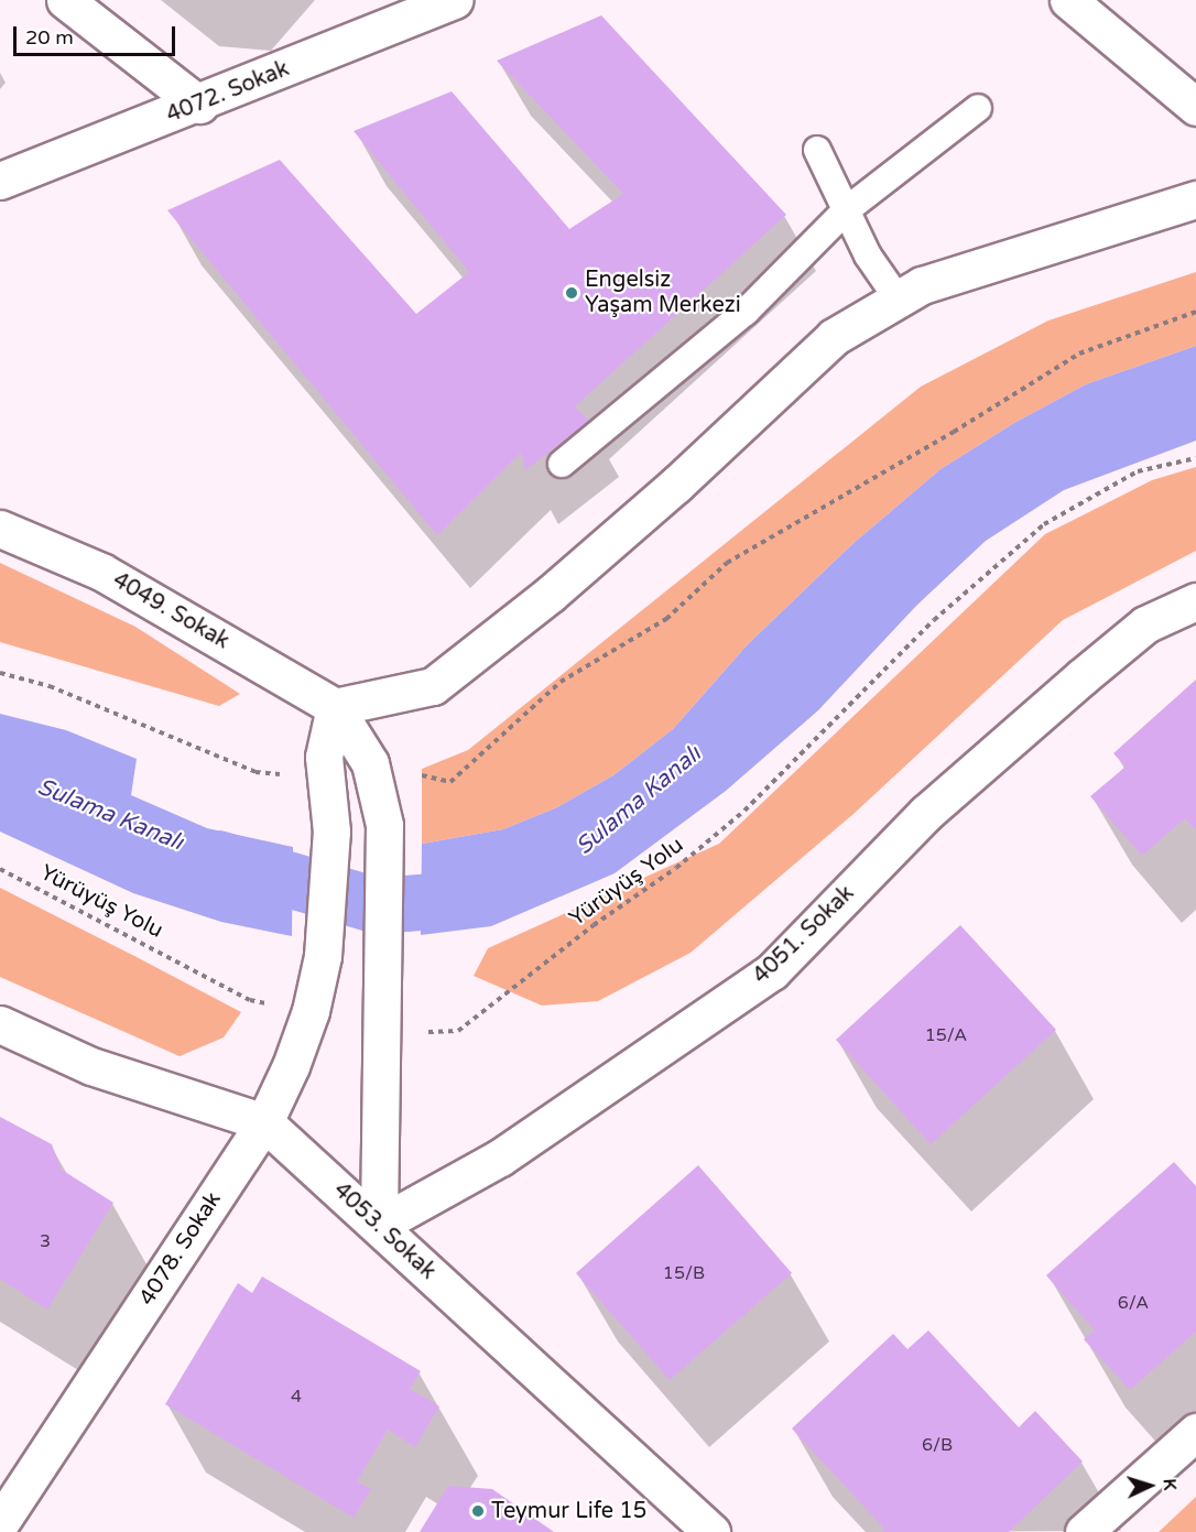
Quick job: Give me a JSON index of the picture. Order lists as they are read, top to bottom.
{
  "streets": {
    "street": [
      "4072. Sokak",
      "4049. Sokak",
      "4051. Sokak",
      "4053. Sokak",
      "4078. Sokak"
    ],
    "path": ["Yürüyüş Yolu"]
  },
  "crossings": [
    ["4049. Sokak", "4078. Sokak"],
    ["Yürüyüş Yolu", "4078. Sokak"],
    ["4051. Sokak", "4053. Sokak"],
    ["4053. Sokak", "4078. Sokak"]
  ],
  "water": ["Sulama Kanalı"],
  "places": ["Engelsiz Yaşam Merkezi", "Teymur Life 15"],
  "house_numbers": [
    "15/A",
    "3",
    "15/B",
    "6/A",
    "4",
    "6/B"
  ],
  "scale_bar": "20 m",
  "north": "right"
}
